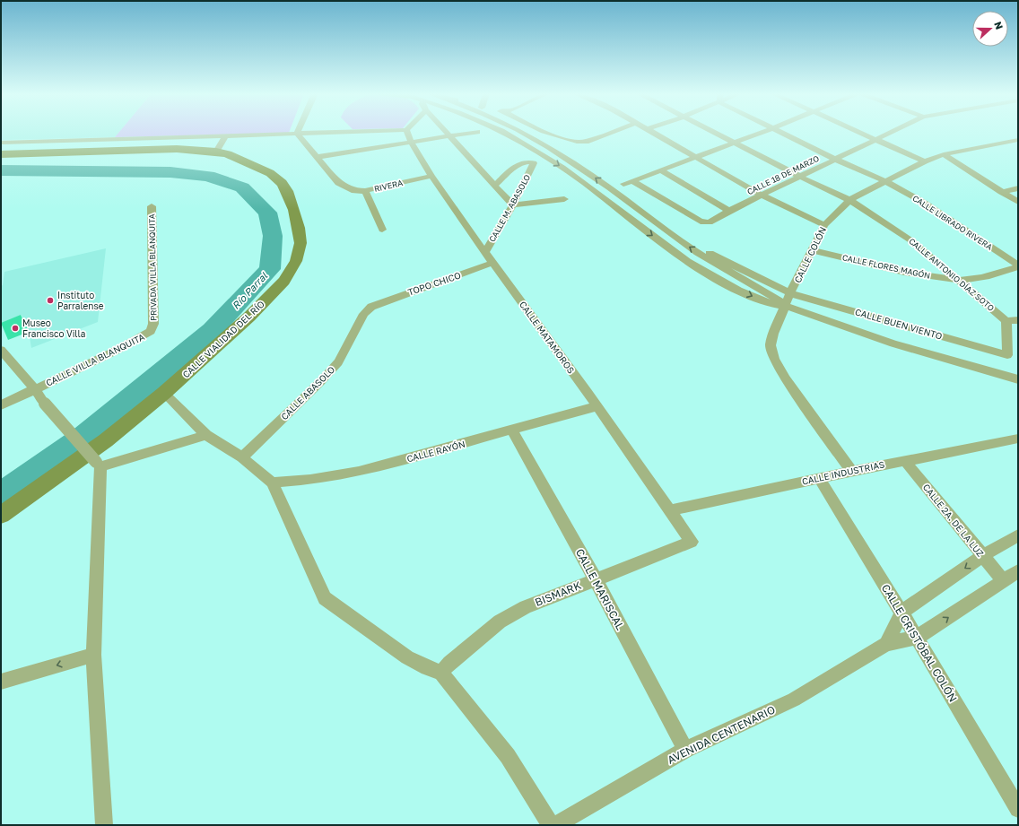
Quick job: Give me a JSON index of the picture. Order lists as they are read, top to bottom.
{
  "streets": {
    "main road": ["CALLE VIALIDAD DEL RÍO"],
    "street": [
      "CALLE 18 DE MARZO",
      "RIVERA",
      "CALLE M. ABASOLO",
      "CALLE LIBRADO RIVERA",
      "CALLE COLÓN",
      "CALLE FLORES MAGÓN",
      "PRIVADA VILLA BLANQUITA",
      "CALLE ANTONIO DÍAZ SOTO",
      "TOPO CHICO",
      "CALLE BUEN VIENTO",
      "CALLE MATAMOROS",
      "CALLE VILLA BLANQUITA",
      "CALLE ABASOLO",
      "CALLE RAYÓN",
      "CALLE INDUSTRIAS",
      "CALLE 2A. DE LA LUZ",
      "CALLE MARISCAL",
      "BISMARK",
      "CALLE CRISTÓBAL COLÓN",
      "AVENIDA CENTENARIO"
    ]
  },
  "crossings": [
    ["CALLE 18 DE MARZO", "CALLE LIBRADO RIVERA"],
    ["CALLE 18 DE MARZO", "CALLE ANTONIO DÍAZ SOTO"],
    ["RIVERA", "CALLE MATAMOROS"],
    ["CALLE M. ABASOLO", "CALLE MATAMOROS"],
    ["CALLE LIBRADO RIVERA", "CALLE COLÓN"],
    ["CALLE LIBRADO RIVERA", "CALLE FLORES MAGÓN"],
    ["CALLE COLÓN", "CALLE FLORES MAGÓN"],
    ["CALLE COLÓN", "CALLE ANTONIO DÍAZ SOTO"],
    ["CALLE COLÓN", "CALLE BUEN VIENTO"],
    ["CALLE COLÓN", "CALLE INDUSTRIAS"],
    ["CALLE FLORES MAGÓN", "CALLE ANTONIO DÍAZ SOTO"],
    ["PRIVADA VILLA BLANQUITA", "CALLE VILLA BLANQUITA"],
    ["CALLE ANTONIO DÍAZ SOTO", "CALLE BUEN VIENTO"],
    ["TOPO CHICO", "CALLE MATAMOROS"],
    ["TOPO CHICO", "CALLE ABASOLO"],
    ["CALLE MATAMOROS", "CALLE RAYÓN"],
    ["CALLE MATAMOROS", "CALLE INDUSTRIAS"],
    ["CALLE MATAMOROS", "BISMARK"],
    ["CALLE RAYÓN", "CALLE MARISCAL"],
    ["CALLE INDUSTRIAS", "CALLE 2A. DE LA LUZ"],
    ["CALLE INDUSTRIAS", "CALLE CRISTÓBAL COLÓN"],
    ["CALLE 2A. DE LA LUZ", "AVENIDA CENTENARIO"],
    ["CALLE MARISCAL", "BISMARK"],
    ["CALLE MARISCAL", "AVENIDA CENTENARIO"],
    ["CALLE CRISTÓBAL COLÓN", "AVENIDA CENTENARIO"]
  ],
  "water": ["Río Parral"],
  "places": ["Instituto Parralense", "Museo Francisco Villa"],
  "north": "right"
}
